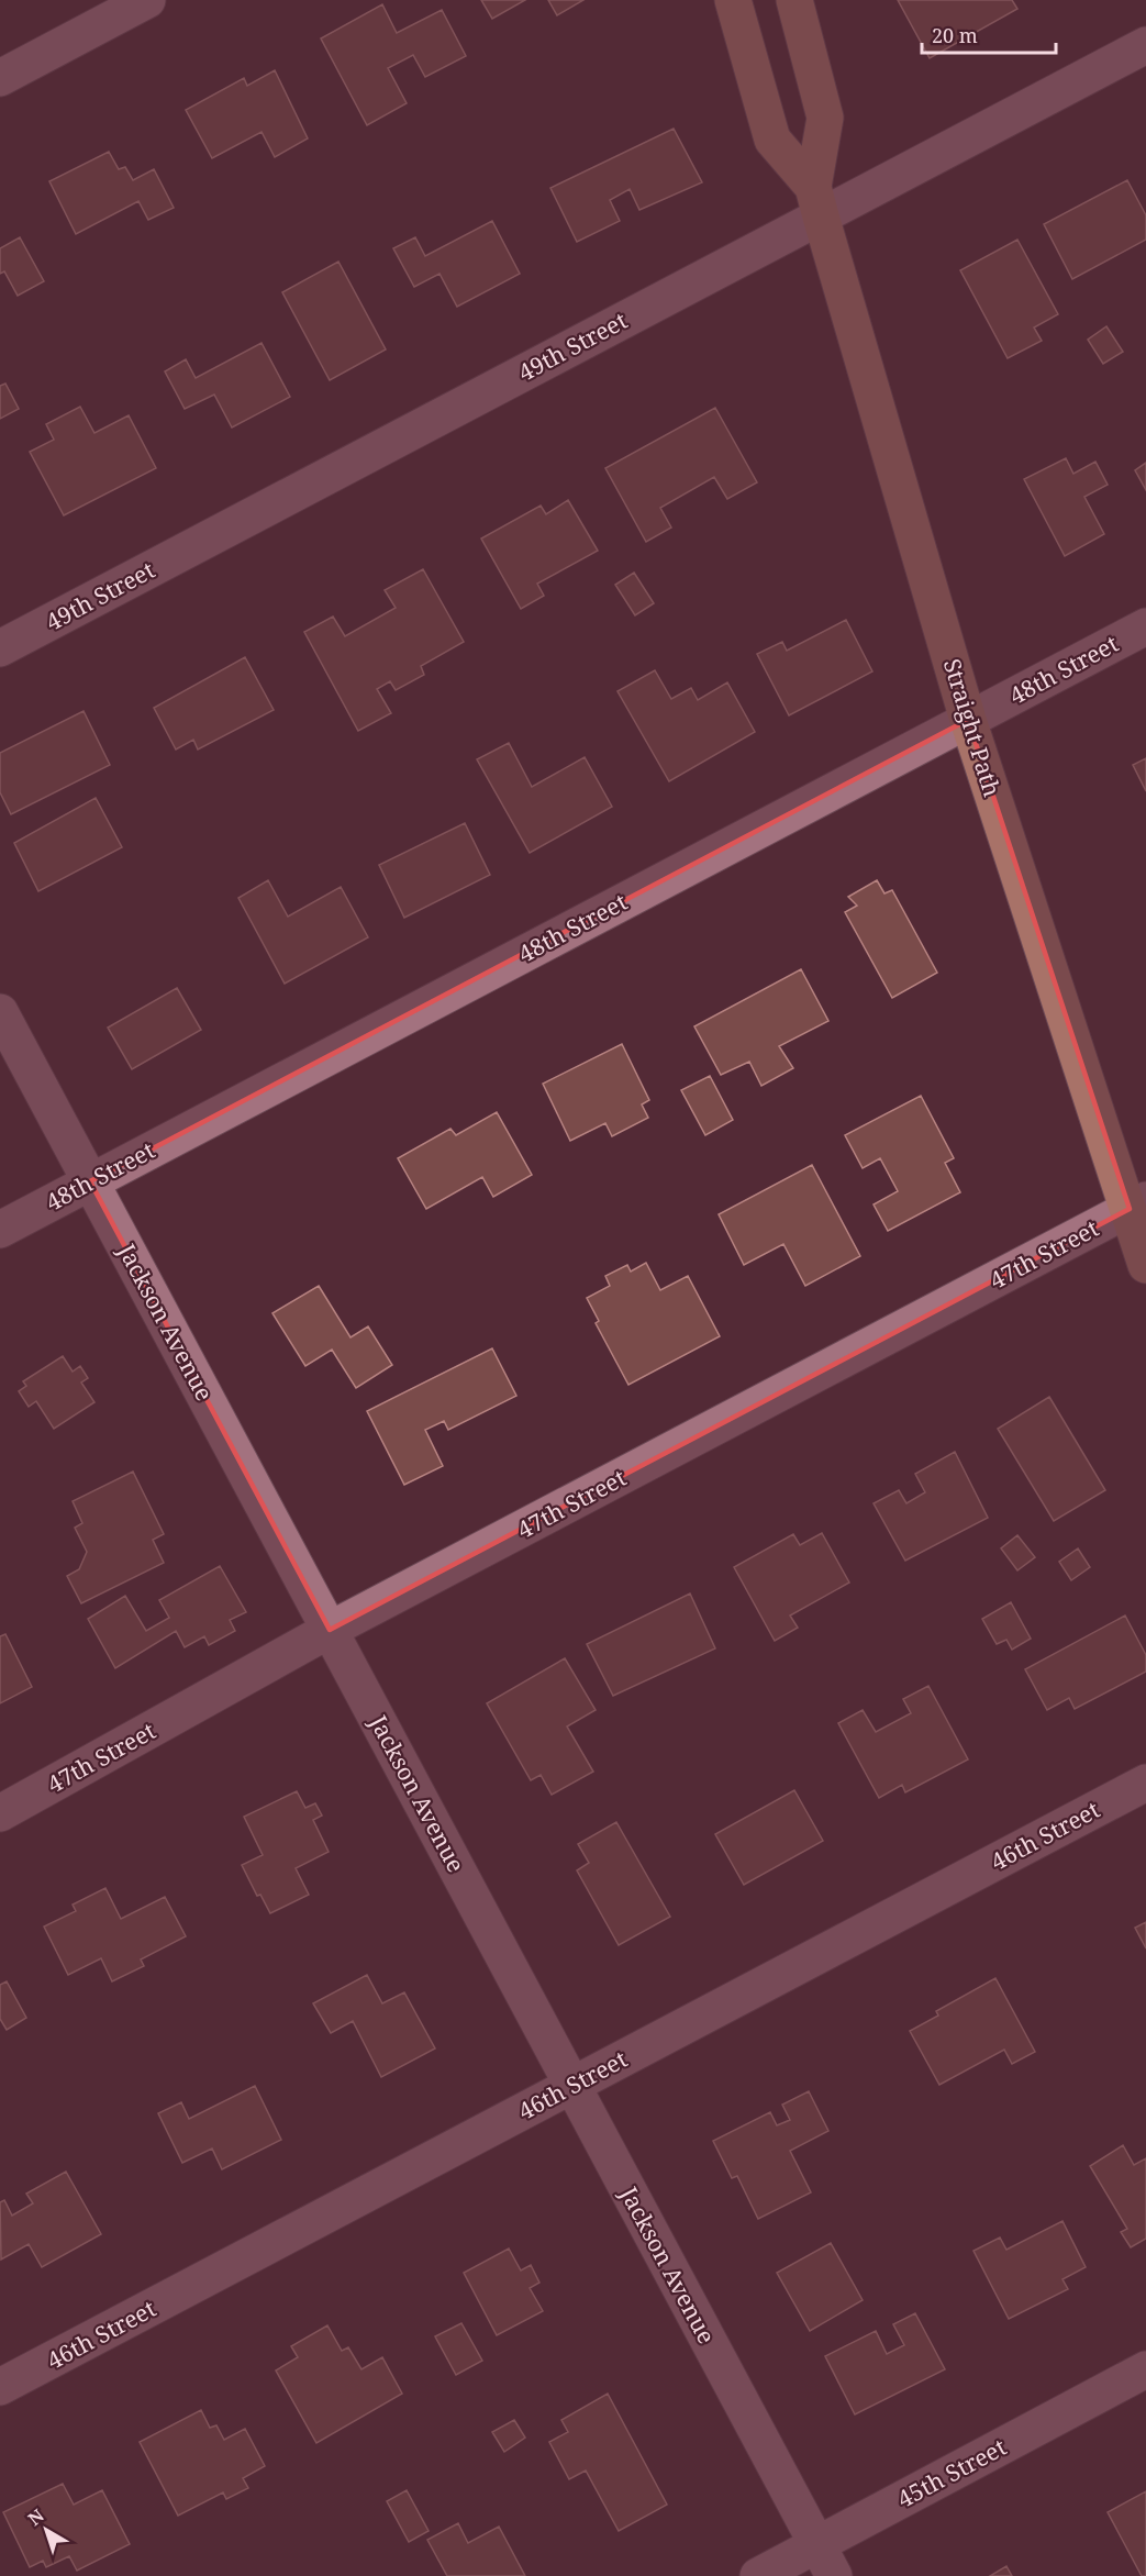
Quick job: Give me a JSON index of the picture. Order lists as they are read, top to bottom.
{
  "streets": {
    "main road": ["Straight Path"],
    "street": [
      "49th Street",
      "48th Street",
      "47th Street",
      "Jackson Avenue",
      "46th Street",
      "45th Street"
    ]
  },
  "crossings": [
    ["49th Street", "Straight Path"],
    ["48th Street", "Straight Path"],
    ["48th Street", "Jackson Avenue"],
    ["Straight Path", "47th Street"],
    ["47th Street", "Jackson Avenue"],
    ["Jackson Avenue", "46th Street"],
    ["Jackson Avenue", "45th Street"]
  ],
  "scale_bar": "20 m",
  "north": "top left"
}
